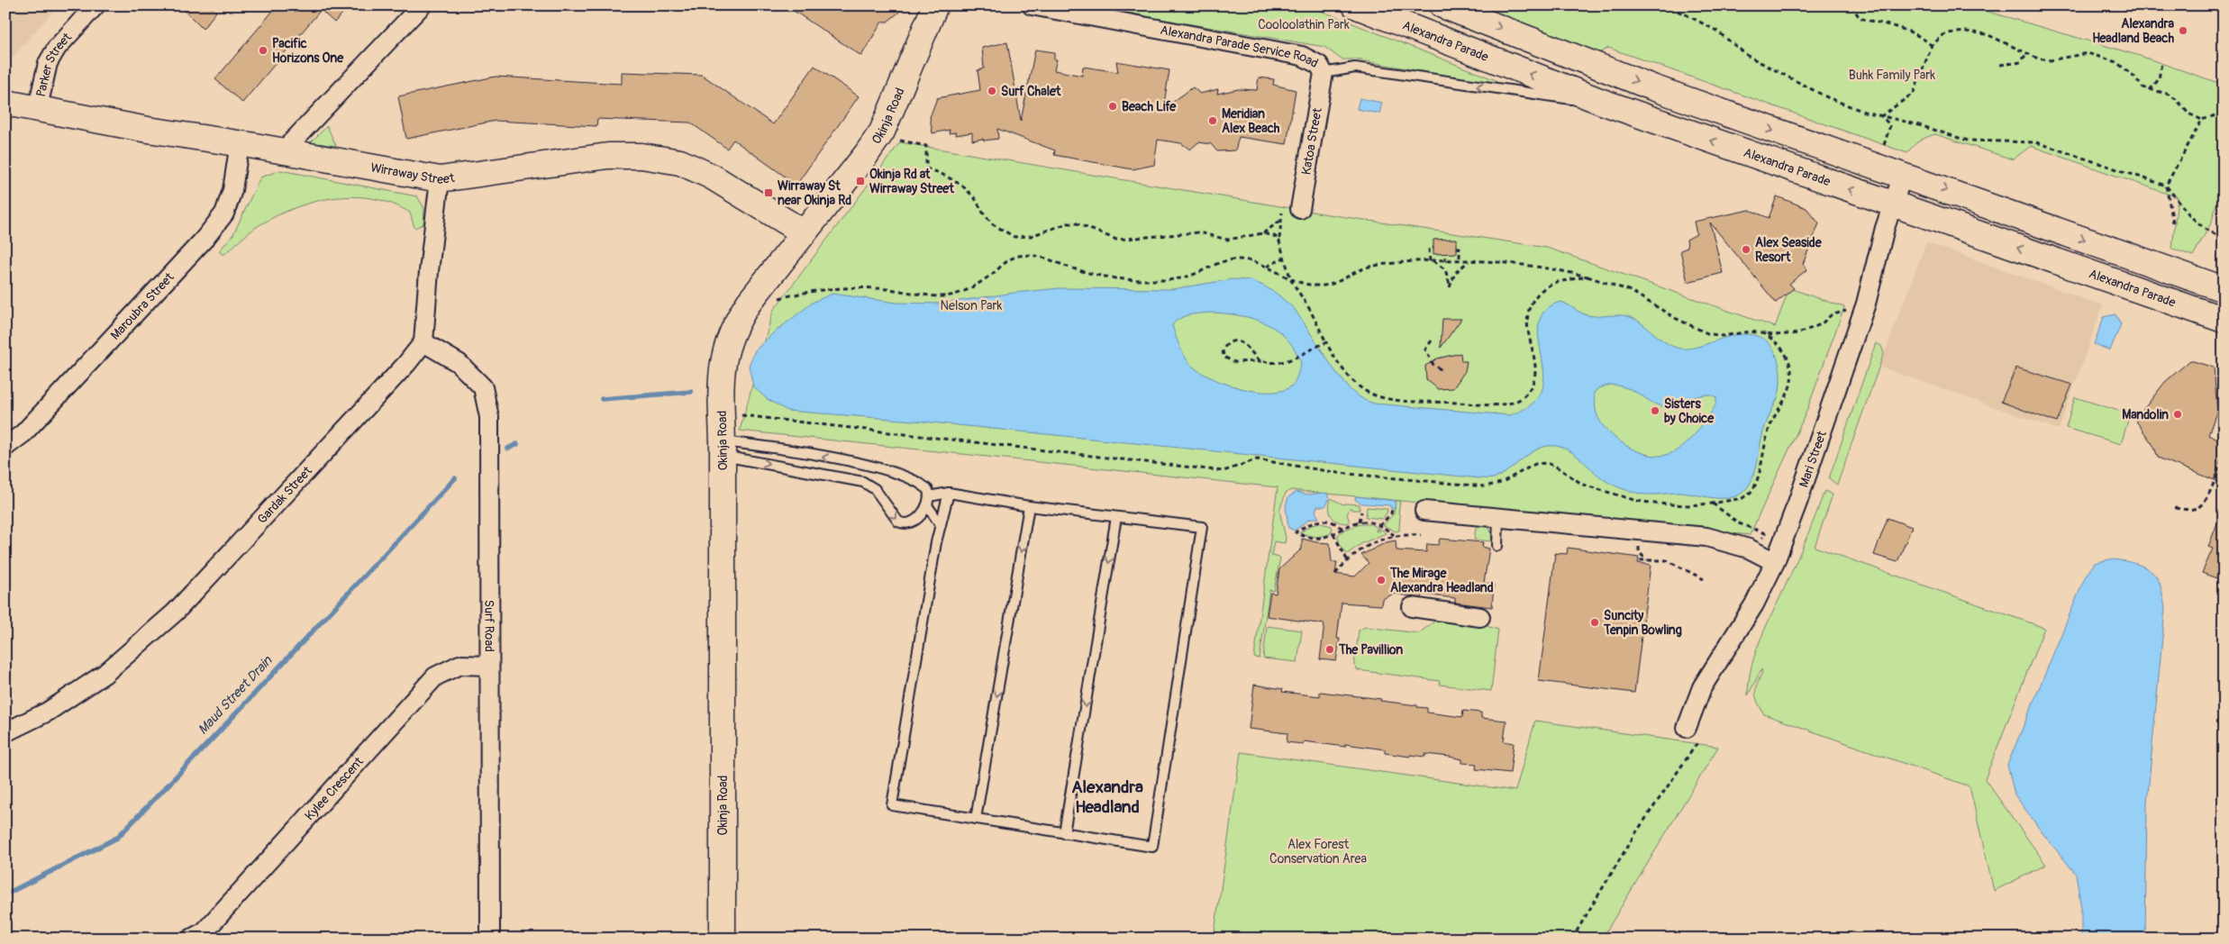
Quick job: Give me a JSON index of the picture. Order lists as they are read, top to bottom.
{
  "streets": {
    "street": [
      "Alexandra Parade",
      "Alexandra Parade Service Road",
      "Parker Street",
      "Okinja Road",
      "Katoa Street",
      "Wirraway Street",
      "Maroubra Street",
      "Mari Street",
      "Gardak Street",
      "Surf Road",
      "Kylee Crescent"
    ]
  },
  "crossings": [
    ["Alexandra Parade", "Alexandra Parade Service Road"],
    ["Alexandra Parade", "Mari Street"],
    ["Alexandra Parade Service Road", "Katoa Street"],
    ["Parker Street", "Wirraway Street"],
    ["Okinja Road", "Wirraway Street"],
    ["Wirraway Street", "Maroubra Street"],
    ["Gardak Street", "Surf Road"],
    ["Surf Road", "Kylee Crescent"]
  ],
  "districts": ["Alexandra Headland"],
  "water": ["Maud Street Drain"],
  "parks": [
    "Cooloolathin Park",
    "Buhk Family Park",
    "Nelson Park",
    "Alex Forest Conservation Area"
  ],
  "places": {
    "other": [
      "Alexandra Headland Beach",
      "Pacific Horizons One",
      "Surf Chalet",
      "Beach Life",
      "Meridian Alex Beach",
      "Alex Seaside Resort",
      "Sisters by Choice",
      "Mandolin",
      "The Mirage Alexandra Headland",
      "Suncity Tenpin Bowling",
      "The Pavillion"
    ],
    "transit": ["Okinja Rd at Wirraway Street", "Wirraway St near Okinja Rd"]
  }
}
